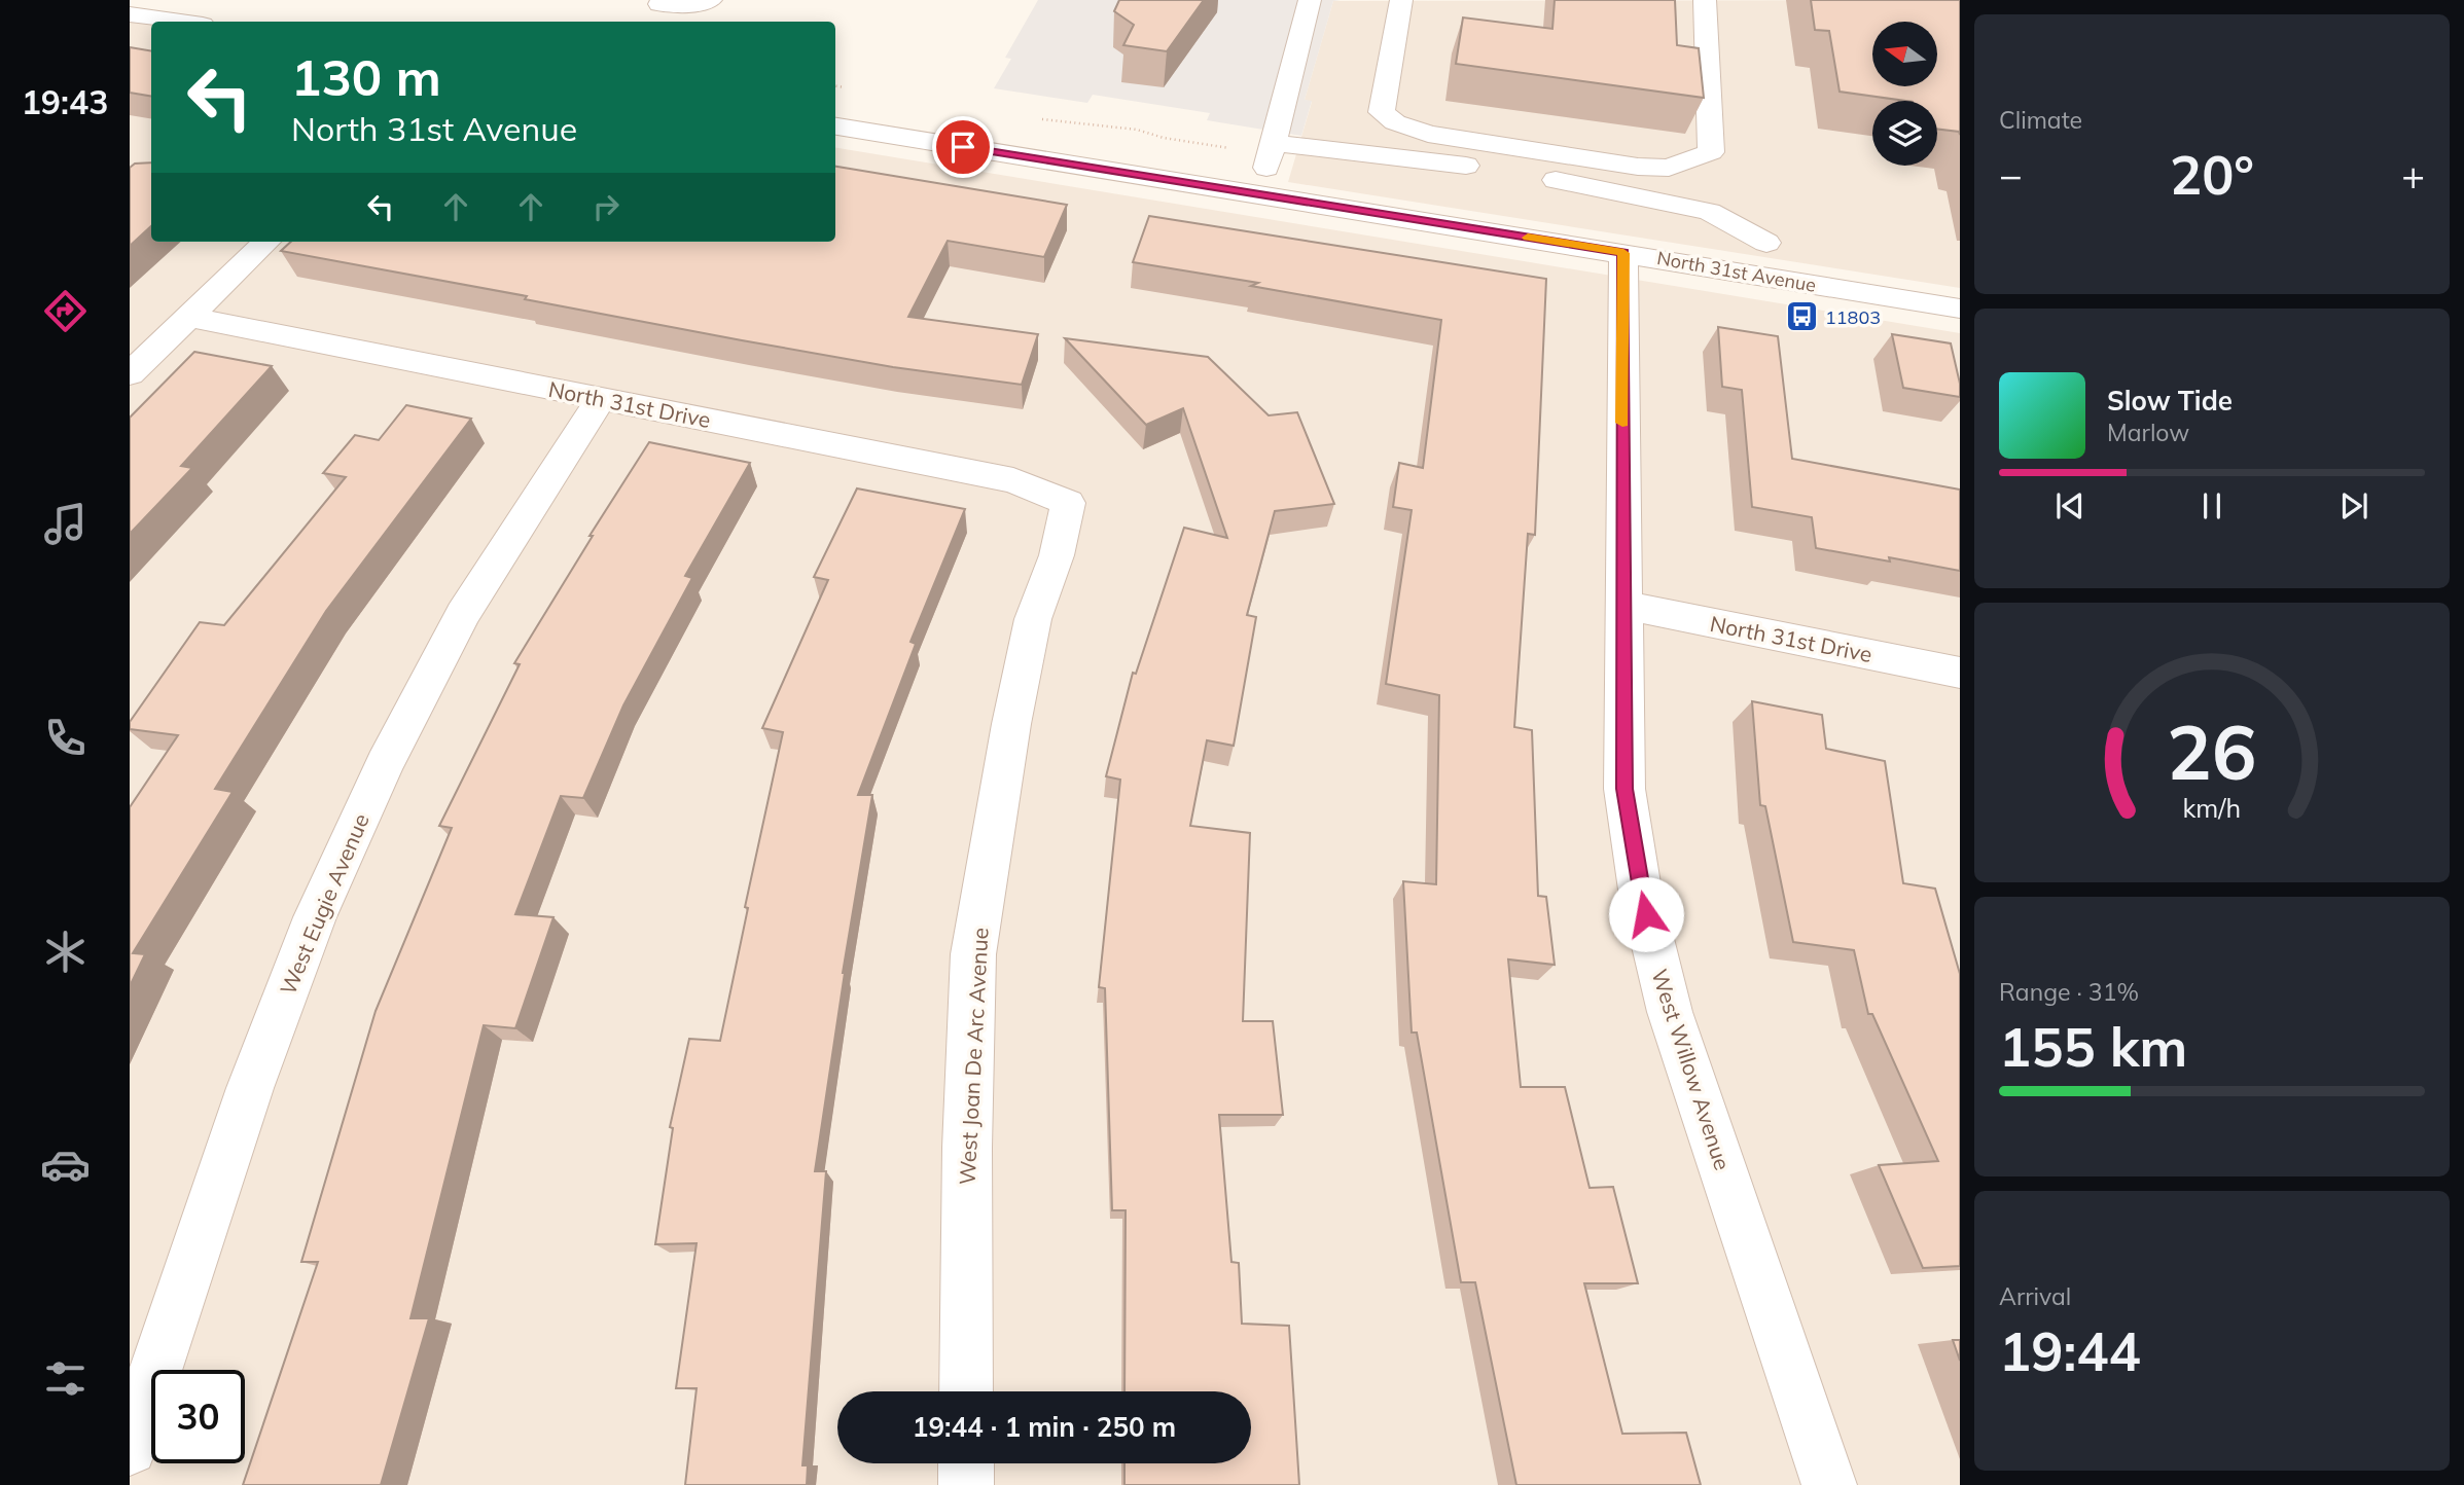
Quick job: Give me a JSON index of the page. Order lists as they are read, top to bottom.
{
  "streets": {
    "street": [
      "North 31st Avenue",
      "North 31st Drive",
      "West Eugie Avenue",
      "West Joan De Arc Avenue",
      "West Willow Avenue"
    ]
  },
  "crossings": [
    ["North 31st Avenue", "West Willow Avenue"],
    ["North 31st Drive", "West Eugie Avenue"],
    ["North 31st Drive", "West Joan De Arc Avenue"],
    ["North 31st Drive", "West Willow Avenue"]
  ],
  "places": {
    "bus stop": ["11803"]
  },
  "north": "left",
  "page": {
    "tabs": "19:43",
    "tile": [
      "Climate",
      ["Range · 31%", "155 km"],
      ["Arrival", "19:44"]
    ],
    "turn": ["130 m", "North 31st Avenue"],
    "heat": ["−", "20°", "+"],
    "song": ["Slow Tide", "Marlow"],
    "limit": "30",
    "trip": "19:44 · 1 min · 250 m",
    "gauge": ["26", "km/h"]
  }
}
